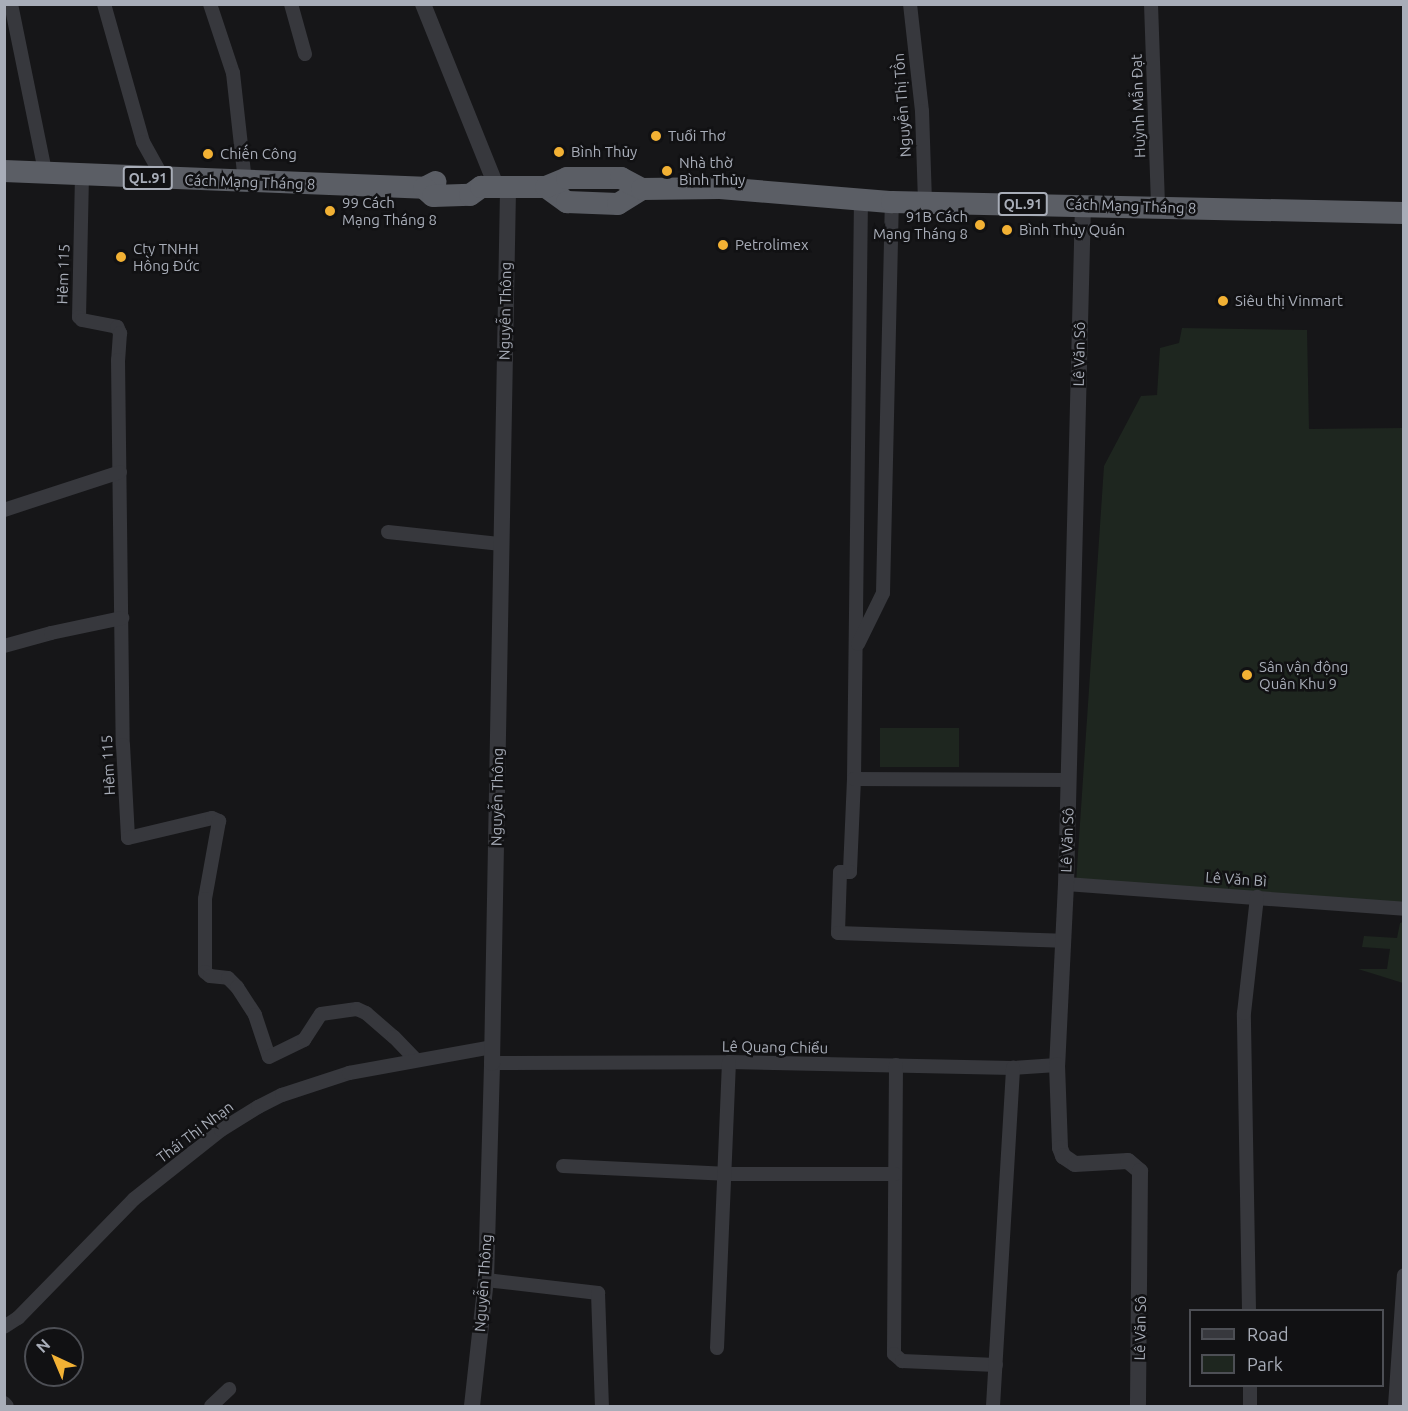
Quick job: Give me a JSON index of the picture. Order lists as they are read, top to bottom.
{
  "streets": {
    "highway": ["QL.91", "Cách Mạng Tháng 8"],
    "street": [
      "Nguyễn Thị Tồn",
      "Huỳnh Mẫn Đạt",
      "Hẻm 115",
      "Nguyễn Thông",
      "Lê Văn Sô",
      "Lê Văn Bì",
      "Lê Quang Chiểu",
      "Thái Thị Nhạn"
    ]
  },
  "crossings": [
    ["Nguyễn Thị Tồn", "Cách Mạng Tháng 8"],
    ["Huỳnh Mẫn Đạt", "Cách Mạng Tháng 8"],
    ["Cách Mạng Tháng 8", "Hẻm 115"],
    ["Cách Mạng Tháng 8", "Nguyễn Thông"],
    ["Cách Mạng Tháng 8", "Lê Văn Sô"],
    ["Hẻm 115", "Thái Thị Nhạn"],
    ["Nguyễn Thông", "Lê Quang Chiểu"],
    ["Nguyễn Thông", "Thái Thị Nhạn"],
    ["Lê Văn Sô", "Lê Văn Bì"],
    ["Lê Văn Sô", "Lê Quang Chiểu"],
    ["Lê Quang Chiểu", "Thái Thị Nhạn"]
  ],
  "places": [
    "Tuổi Thơ",
    "Bình Thủy",
    "Chiến Công",
    "Nhà thờ Bình Thủy",
    "99 Cách Mạng Tháng 8",
    "91B Cách Mạng Tháng 8",
    "Bình Thủy Quán",
    "Petrolimex",
    "Cty TNHH Hồng Đức",
    "Siêu thị Vinmart",
    "Sân vận động Quân Khu 9"
  ],
  "legend": ["Road", "Park"],
  "north": "top left"
}
